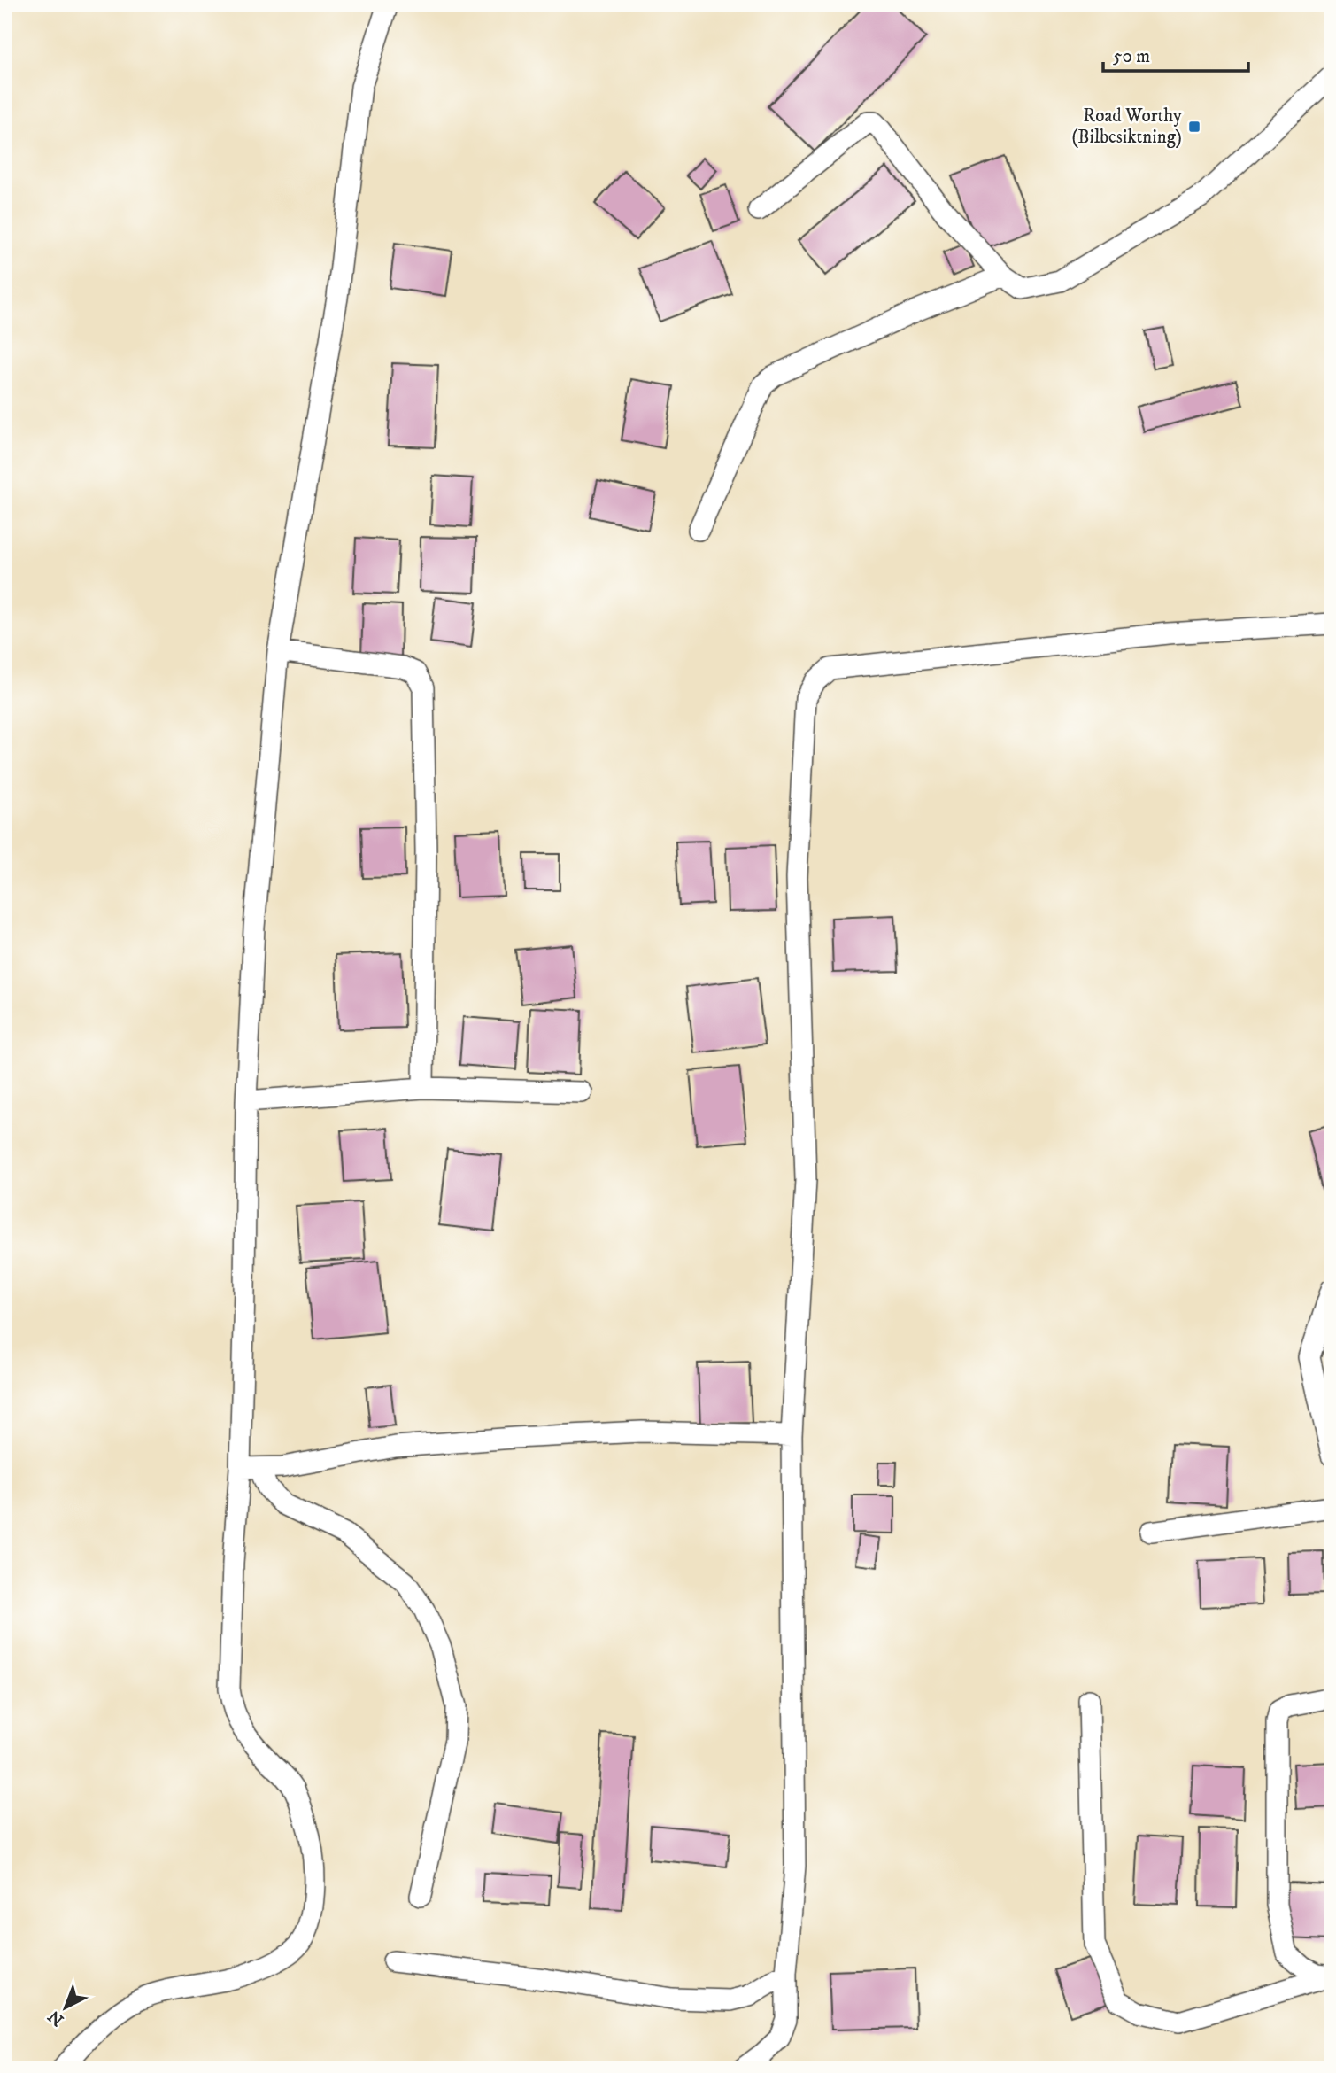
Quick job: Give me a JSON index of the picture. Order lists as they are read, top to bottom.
{
  "places": {
    "transit": ["Road Worthy (Bilbesiktning)"]
  },
  "scale_bar": "50 m",
  "north": "bottom left"
}
